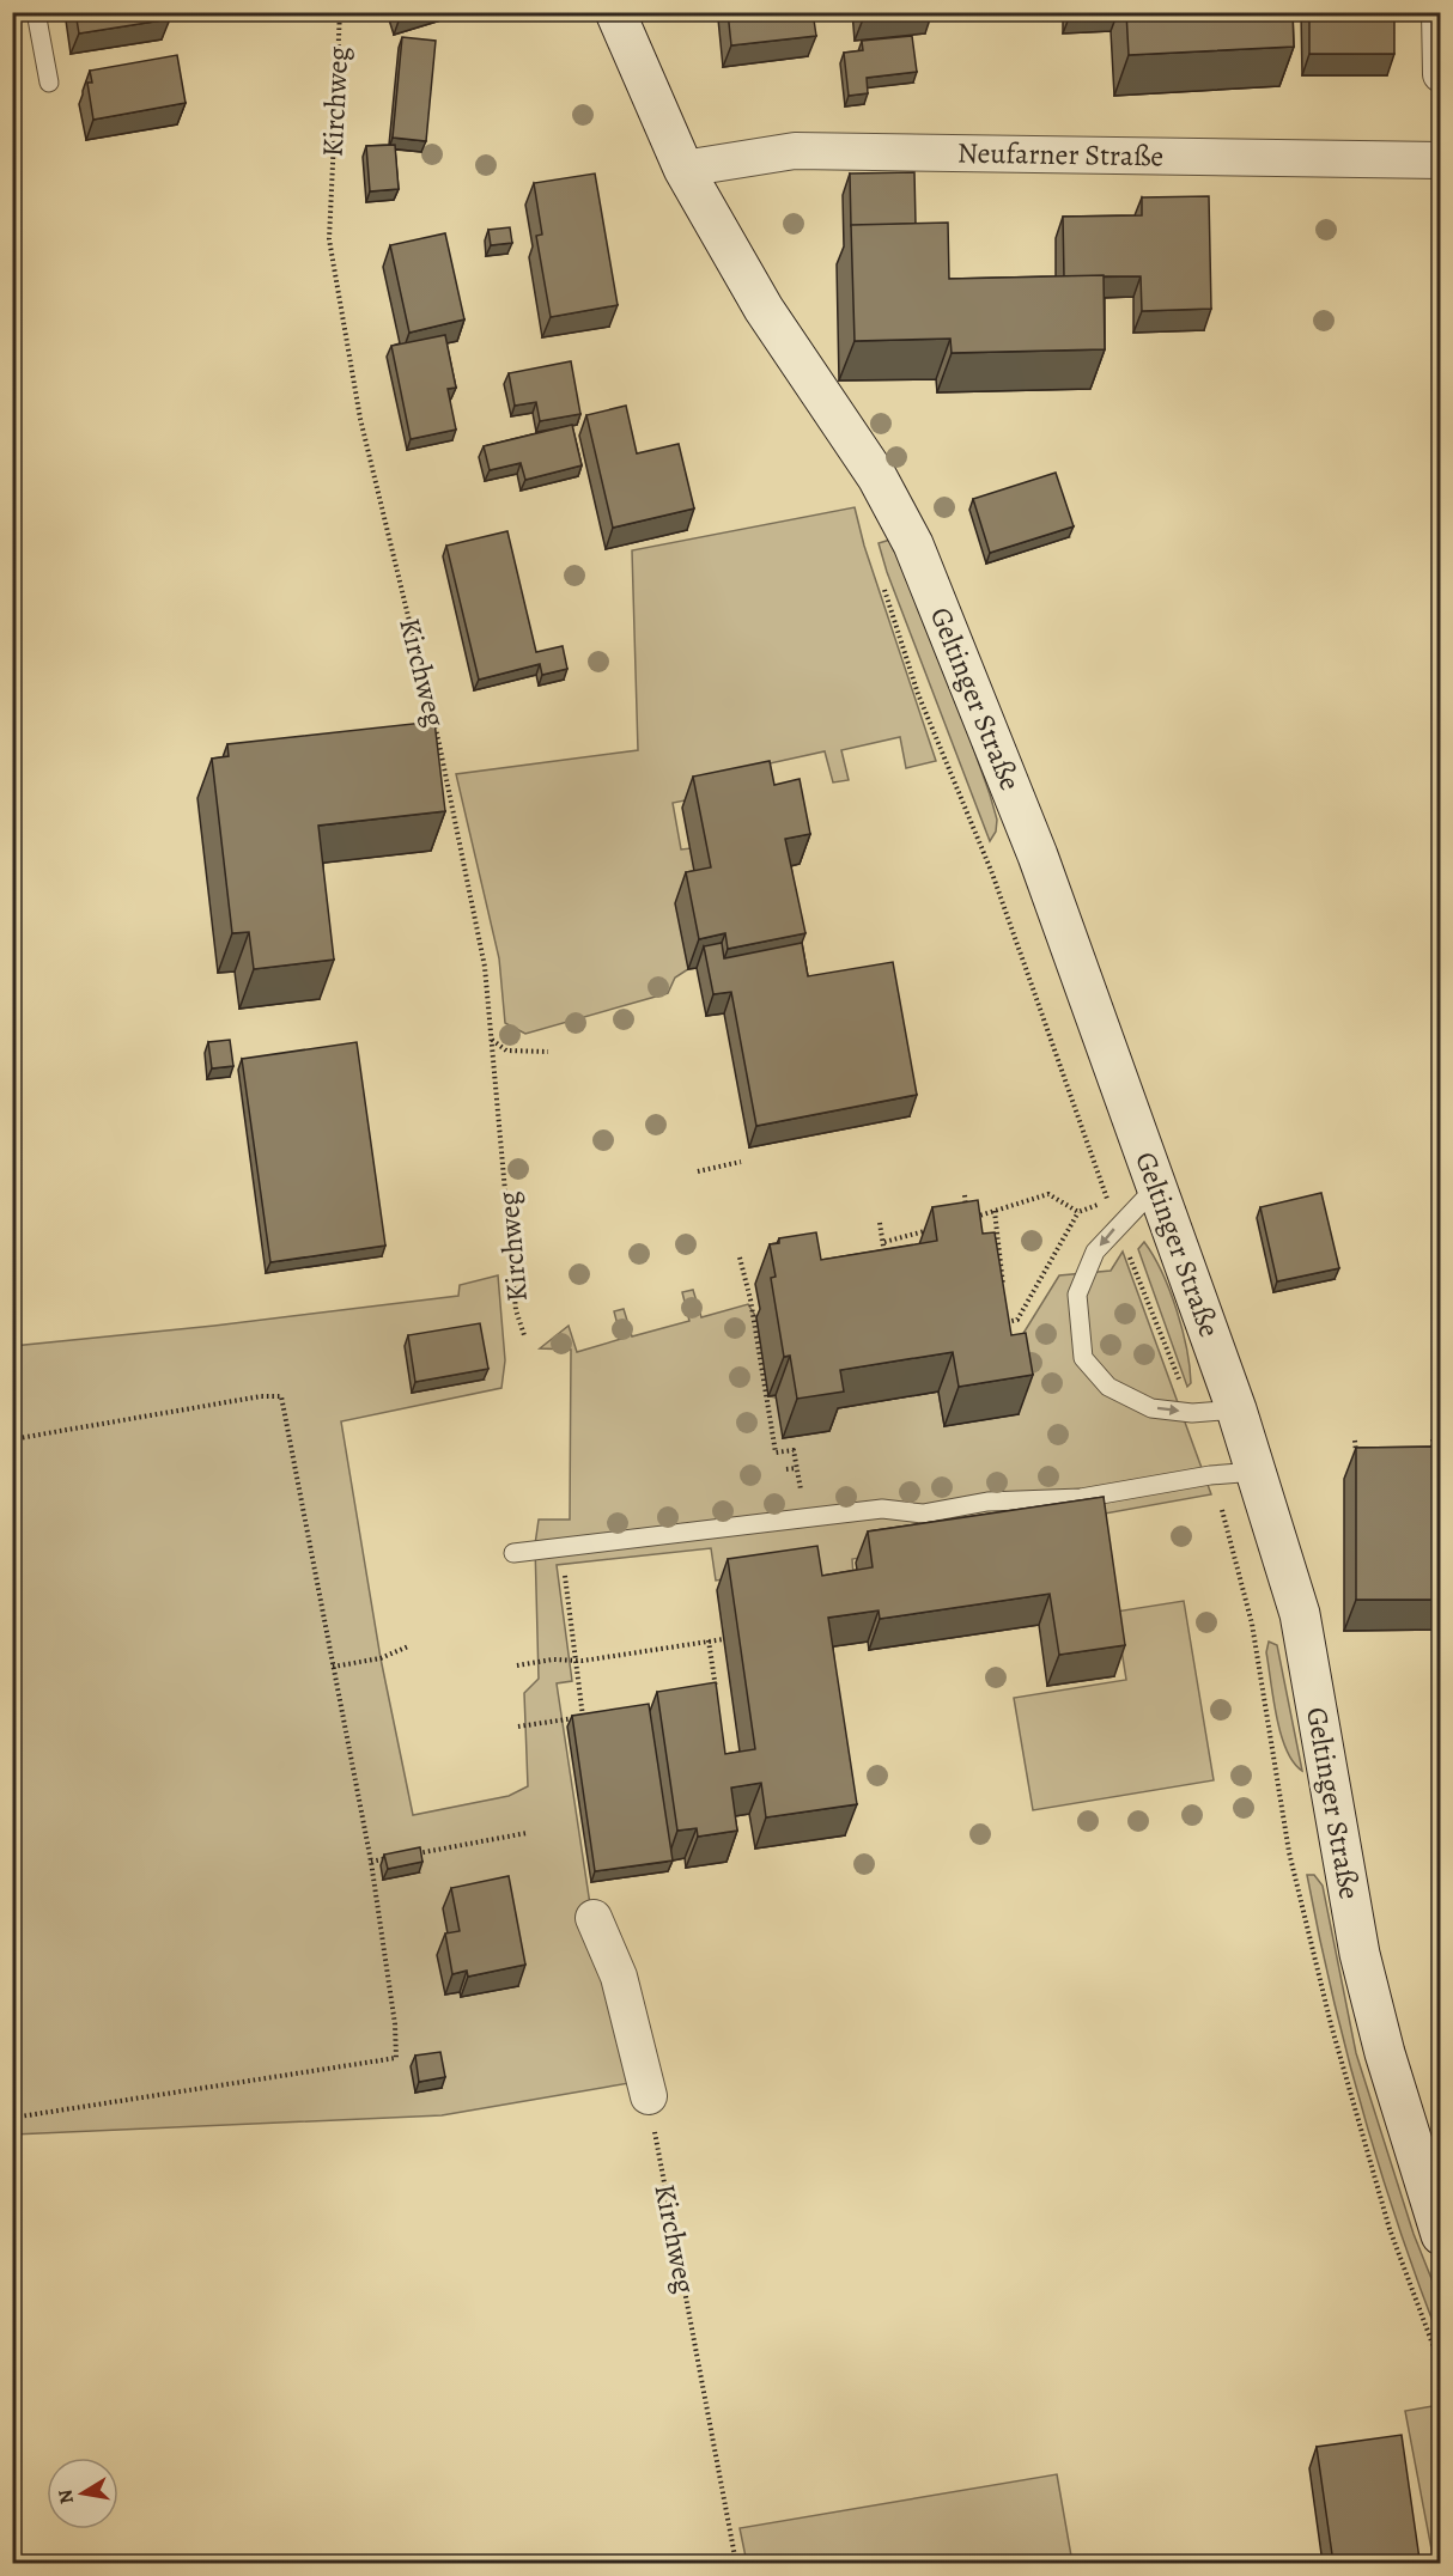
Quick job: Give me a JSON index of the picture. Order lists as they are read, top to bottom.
{
  "streets": {
    "main road": ["Geltinger Straße"],
    "street": ["Neufarner Straße"],
    "path": ["Kirchweg"]
  },
  "crossings": [
    ["Neufarner Straße", "Geltinger Straße"]
  ],
  "north": "left"
}
